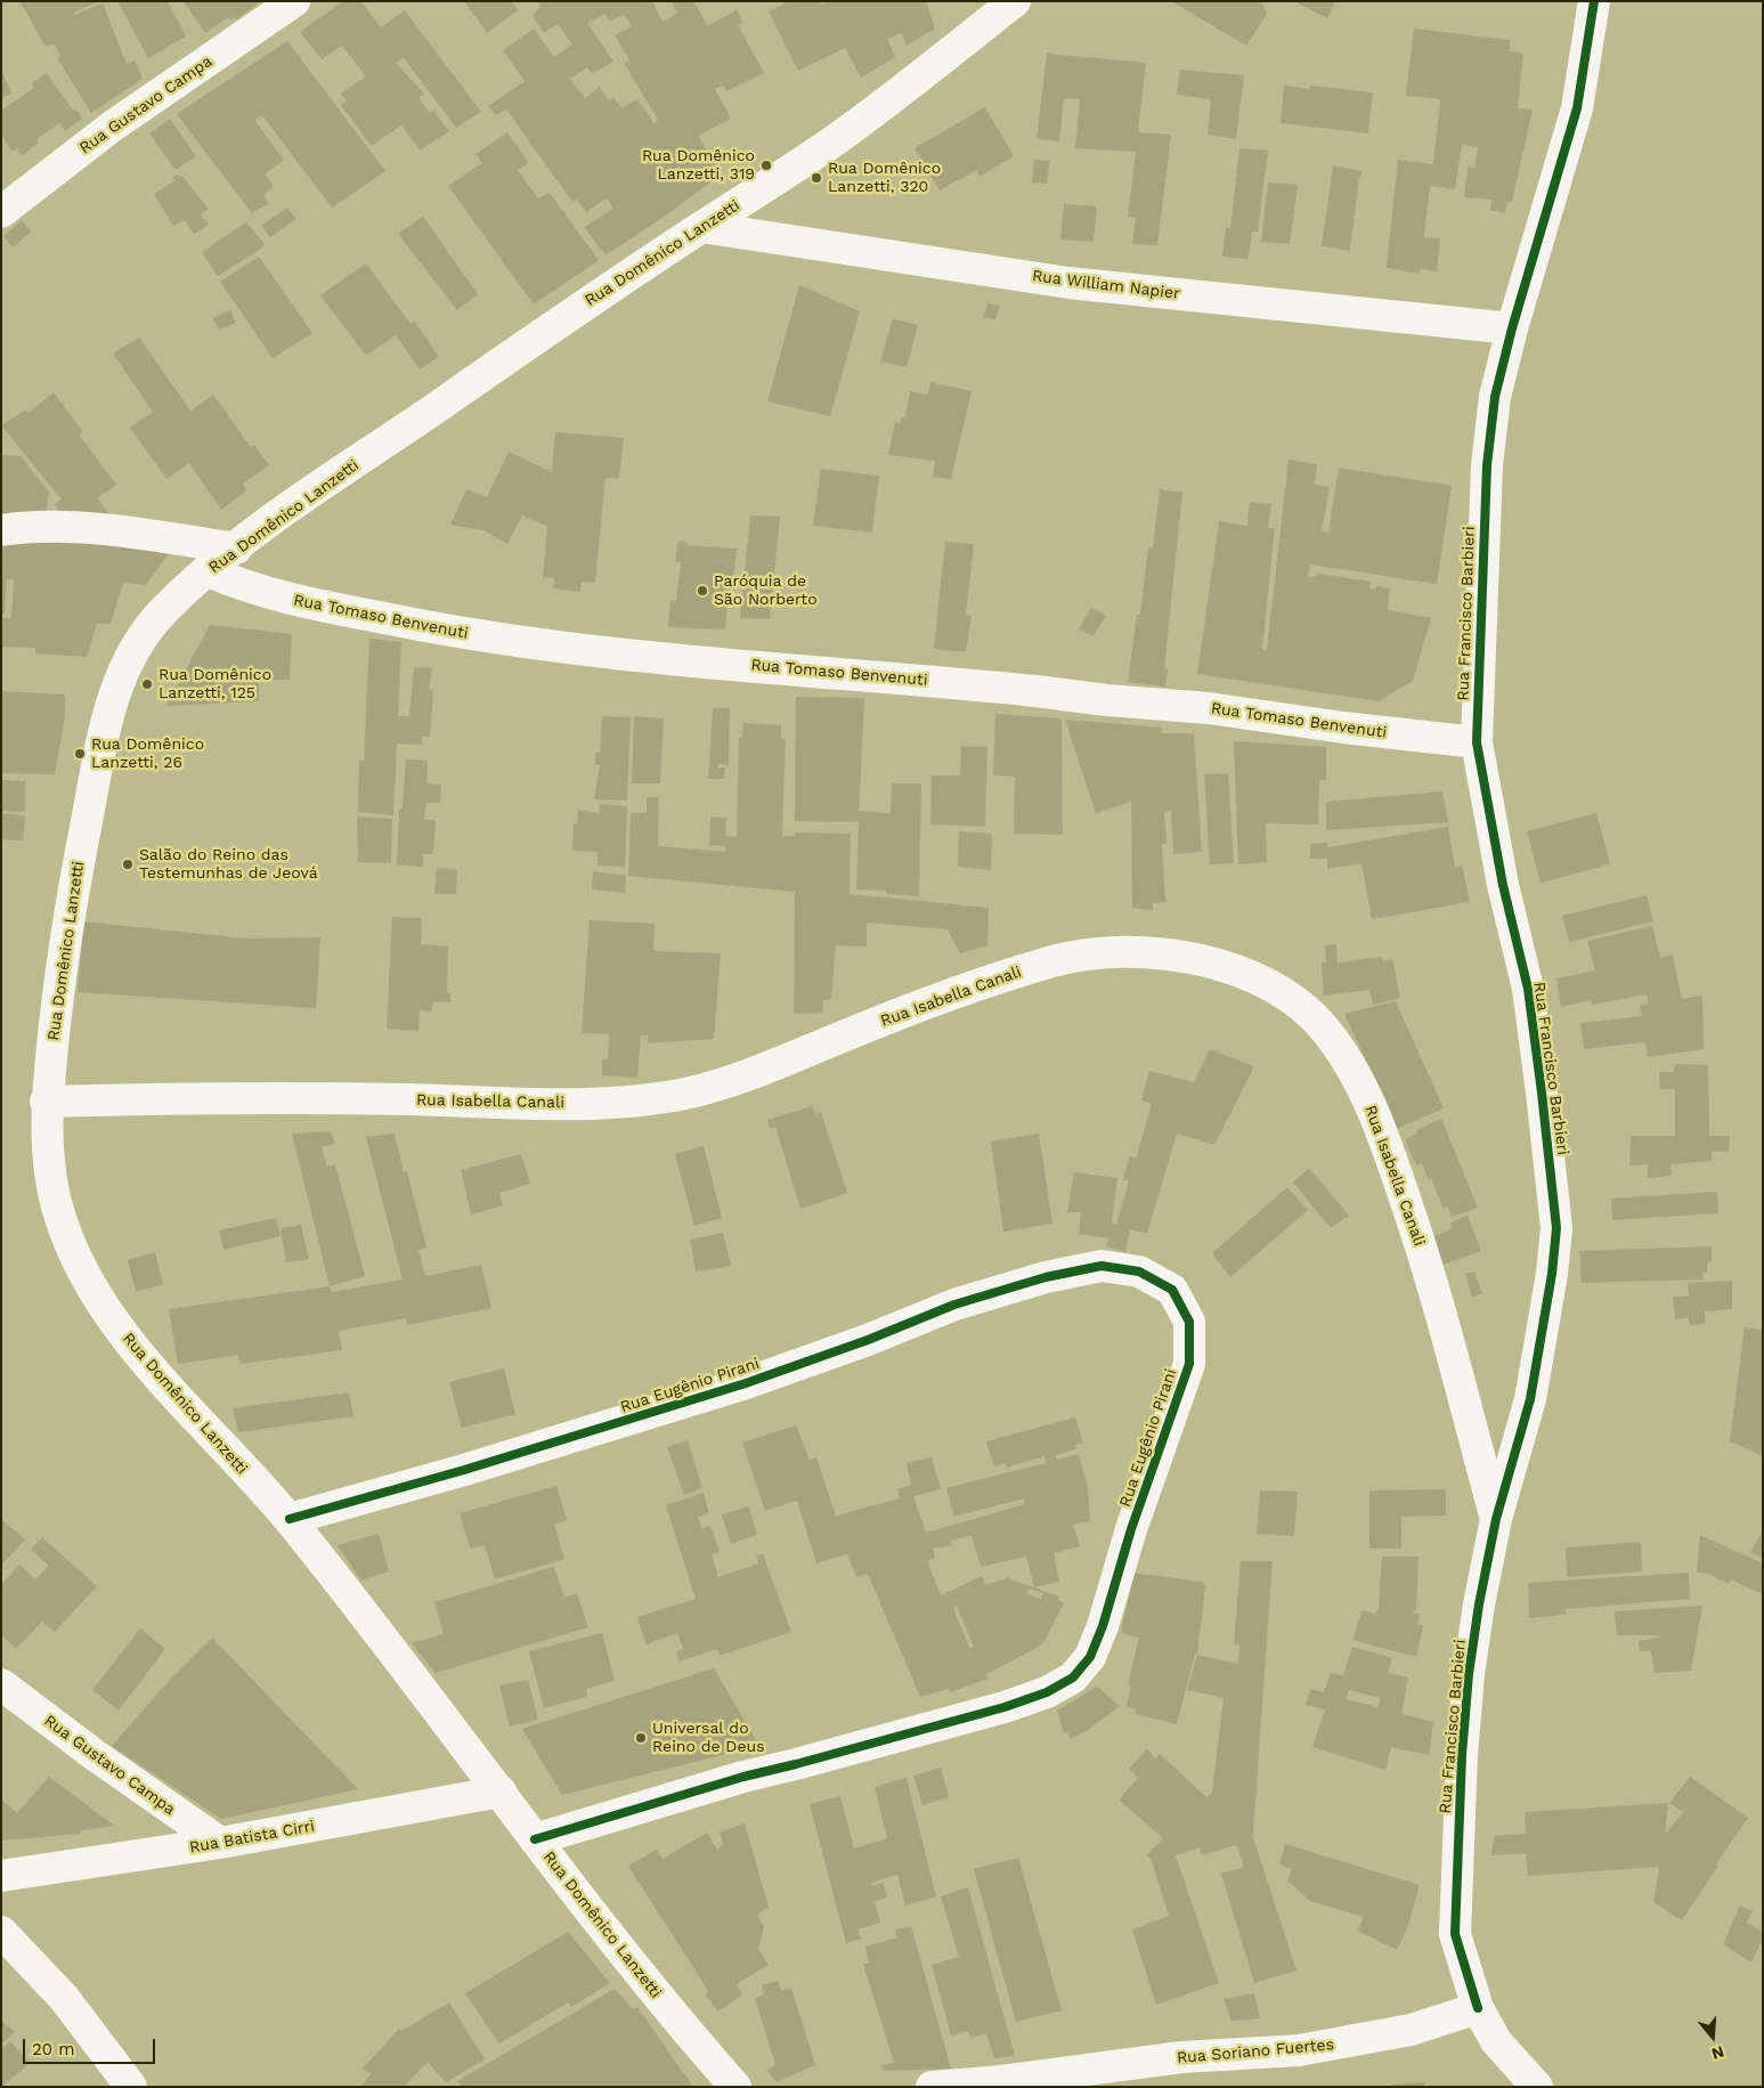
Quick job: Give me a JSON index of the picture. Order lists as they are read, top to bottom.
{
  "streets": {
    "street": [
      "Rua Gustavo Campa",
      "Rua Domênico Lanzetti",
      "Rua William Napier",
      "Rua Francisco Barbieri",
      "Rua Tomaso Benvenuti",
      "Rua Isabella Canali",
      "Rua Eugênio Pirani",
      "Rua Batista Cirri",
      "Rua Soriano Fuertes"
    ]
  },
  "crossings": [
    ["Rua Gustavo Campa", "Rua Batista Cirri"],
    ["Rua Domênico Lanzetti", "Rua William Napier"],
    ["Rua Domênico Lanzetti", "Rua Tomaso Benvenuti"],
    ["Rua Domênico Lanzetti", "Rua Isabella Canali"],
    ["Rua Domênico Lanzetti", "Rua Eugênio Pirani"],
    ["Rua Domênico Lanzetti", "Rua Batista Cirri"],
    ["Rua William Napier", "Rua Francisco Barbieri"],
    ["Rua Francisco Barbieri", "Rua Tomaso Benvenuti"],
    ["Rua Francisco Barbieri", "Rua Isabella Canali"],
    ["Rua Francisco Barbieri", "Rua Soriano Fuertes"]
  ],
  "places": [
    "Rua Domênico Lanzetti, 319",
    "Rua Domênico Lanzetti, 320",
    "Paróquia de São Norberto",
    "Rua Domênico Lanzetti, 125",
    "Rua Domênico Lanzetti, 26",
    "Salão do Reino das Testemunhas de Jeová",
    "Universal do Reino de Deus"
  ],
  "scale_bar": "20 m",
  "north": "bottom"
}
